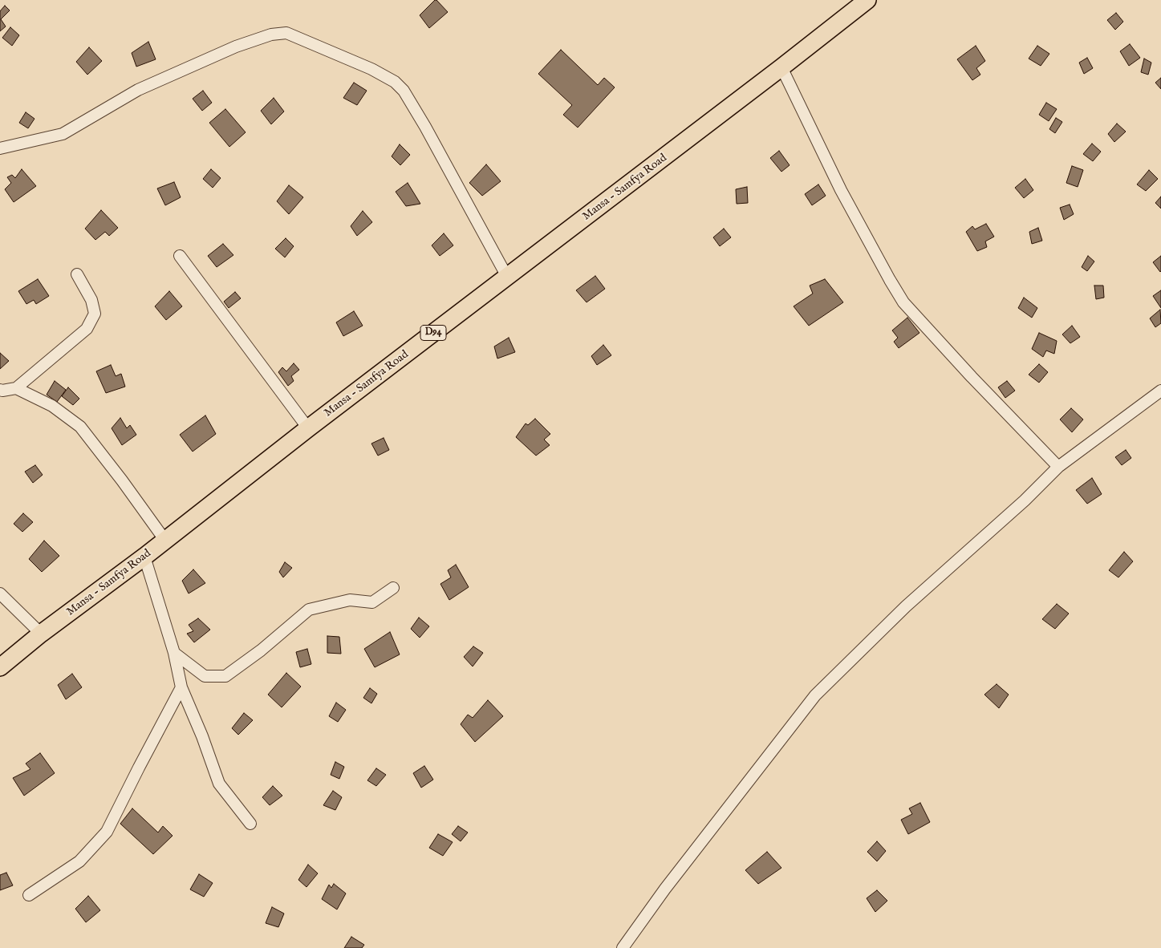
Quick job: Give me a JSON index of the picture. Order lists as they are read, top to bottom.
{
  "streets": {
    "main road": ["Mansa - Samfya Road", "D94"]
  }
}
